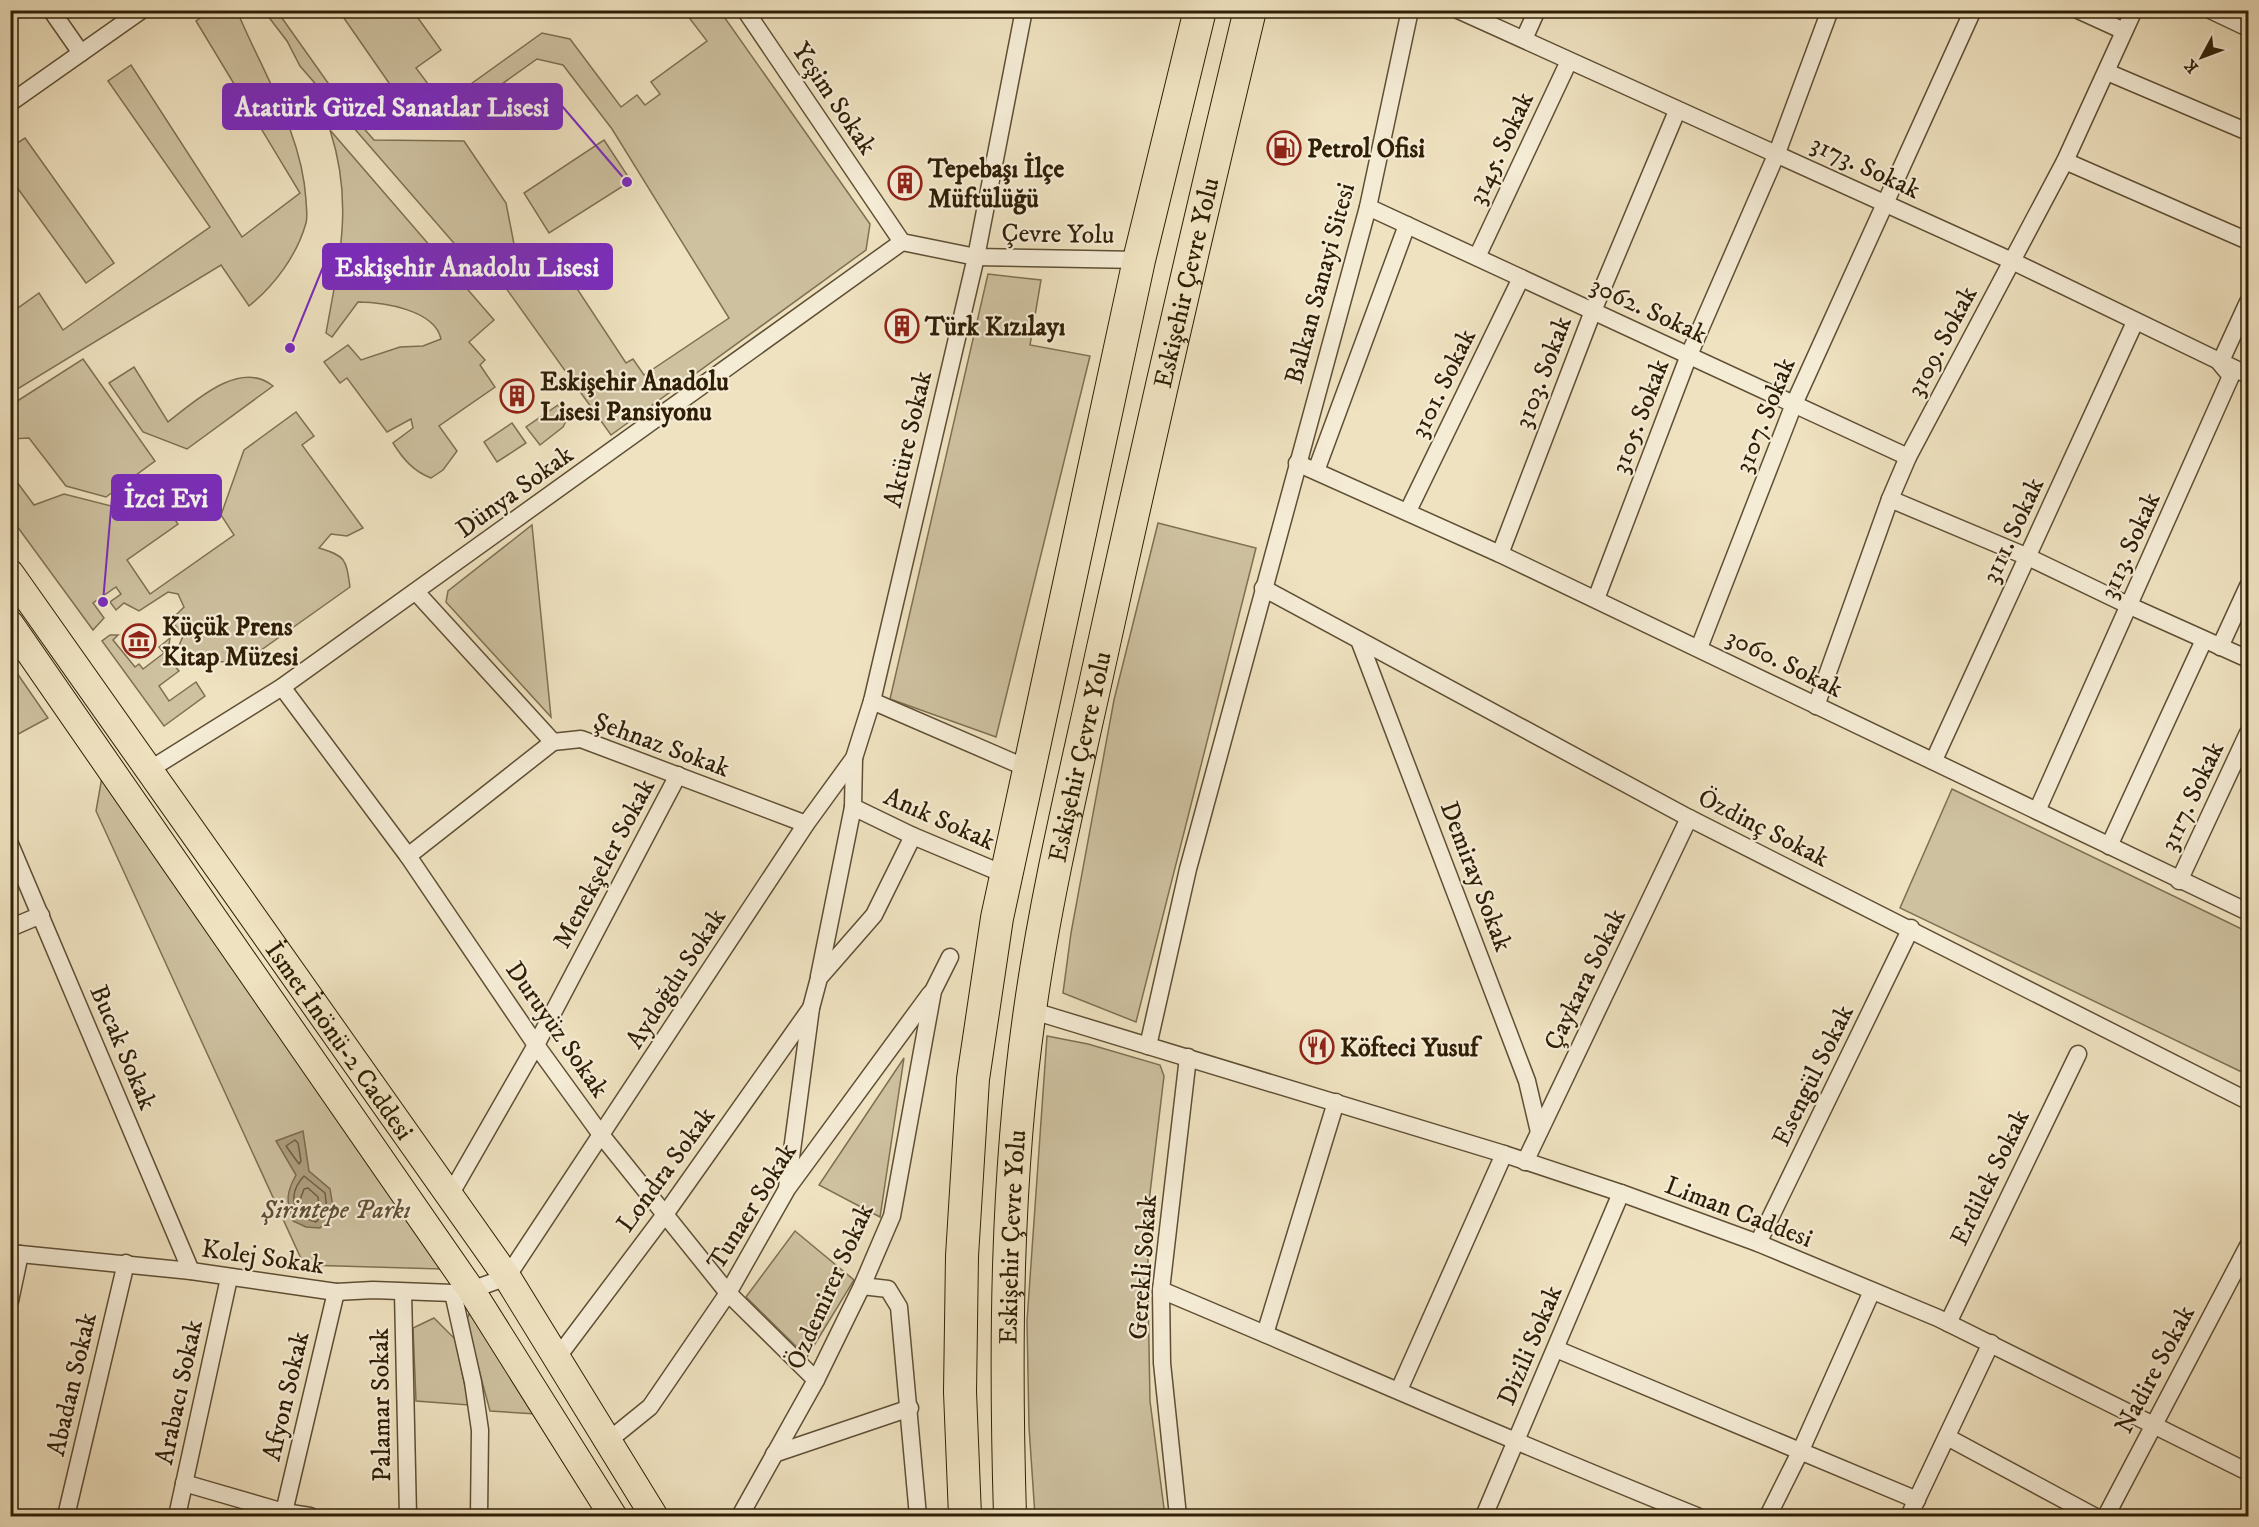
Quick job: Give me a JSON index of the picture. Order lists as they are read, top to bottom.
{
  "streets": {
    "highway": ["Eskişehir Çevre Yolu"],
    "main road": ["İsmet İnönü-2 Caddesi"],
    "street": [
      "Yeşim Sokak",
      "3145. Sokak",
      "3173. Sokak",
      "Çevre Yolu",
      "Balkan Sanayi Sitesi",
      "3062. Sokak",
      "3109. Sokak",
      "3103. Sokak",
      "3101. Sokak",
      "3107. Sokak",
      "3105. Sokak",
      "Aktüre Sokak",
      "Dünya Sokak",
      "3111. Sokak",
      "3113. Sokak",
      "3060. Sokak",
      "Şehnaz Sokak",
      "3117. Sokak",
      "Anık Sokak",
      "Özdinç Sokak",
      "Menekşeler Sokak",
      "Demiray Sokak",
      "Aydoğdu Sokak",
      "Çaykara Sokak",
      "Duruyüz Sokak",
      "Bucak Sokak",
      "Esengül Sokak",
      "Londra Sokak",
      "Erdilek Sokak",
      "Tunaer Sokak",
      "Liman Caddesi",
      "Kolej Sokak",
      "Gerekli Sokak",
      "Özdemirer Sokak",
      "Dizili Sokak",
      "Nadire Sokak",
      "Abadan Sokak",
      "Arabacı Sokak",
      "Afyon Sokak",
      "Palamar Sokak"
    ]
  },
  "crossings": [
    ["Yeşim Sokak", "Dünya Sokak"],
    ["3145. Sokak", "3173. Sokak"],
    ["3145. Sokak", "3062. Sokak"],
    ["3173. Sokak", "3109. Sokak"],
    ["3173. Sokak", "3103. Sokak"],
    ["3173. Sokak", "3107. Sokak"],
    ["3173. Sokak", "3105. Sokak"],
    ["3173. Sokak", "3111. Sokak"],
    ["3173. Sokak", "3113. Sokak"],
    ["Çevre Yolu", "Eskişehir Çevre Yolu"],
    ["Çevre Yolu", "Aktüre Sokak"],
    ["Eskişehir Çevre Yolu", "Anık Sokak"],
    ["Eskişehir Çevre Yolu", "Liman Caddesi"],
    ["Balkan Sanayi Sitesi", "3062. Sokak"],
    ["Balkan Sanayi Sitesi", "3060. Sokak"],
    ["3062. Sokak", "3109. Sokak"],
    ["3062. Sokak", "3103. Sokak"],
    ["3062. Sokak", "3101. Sokak"],
    ["3062. Sokak", "3107. Sokak"],
    ["3062. Sokak", "3105. Sokak"],
    ["3109. Sokak", "3060. Sokak"],
    ["3103. Sokak", "3060. Sokak"],
    ["3101. Sokak", "3060. Sokak"],
    ["3107. Sokak", "3060. Sokak"],
    ["3105. Sokak", "3060. Sokak"],
    ["Aktüre Sokak", "Aydoğdu Sokak"],
    ["Dünya Sokak", "Şehnaz Sokak"],
    ["Dünya Sokak", "Duruyüz Sokak"],
    ["Dünya Sokak", "İsmet İnönü-2 Caddesi"],
    ["3111. Sokak", "3060. Sokak"],
    ["3113. Sokak", "3060. Sokak"],
    ["3060. Sokak", "3117. Sokak"],
    ["Şehnaz Sokak", "Menekşeler Sokak"],
    ["Şehnaz Sokak", "Aydoğdu Sokak"],
    ["Anık Sokak", "Londra Sokak"],
    ["Özdinç Sokak", "Demiray Sokak"],
    ["Özdinç Sokak", "Çaykara Sokak"],
    ["Özdinç Sokak", "Esengül Sokak"],
    ["Menekşeler Sokak", "Duruyüz Sokak"],
    ["Menekşeler Sokak", "İsmet İnönü-2 Caddesi"],
    ["Demiray Sokak", "Çaykara Sokak"],
    ["Aydoğdu Sokak", "Duruyüz Sokak"],
    ["Aydoğdu Sokak", "İsmet İnönü-2 Caddesi"],
    ["Aydoğdu Sokak", "Kolej Sokak"],
    ["Çaykara Sokak", "Liman Caddesi"],
    ["Duruyüz Sokak", "Londra Sokak"],
    ["Duruyüz Sokak", "Tunaer Sokak"],
    ["Duruyüz Sokak", "Özdemirer Sokak"],
    ["İsmet İnönü-2 Caddesi", "Londra Sokak"],
    ["İsmet İnönü-2 Caddesi", "Tunaer Sokak"],
    ["İsmet İnönü-2 Caddesi", "Kolej Sokak"],
    ["Bucak Sokak", "Kolej Sokak"],
    ["Esengül Sokak", "Liman Caddesi"],
    ["Londra Sokak", "Tunaer Sokak"],
    ["Erdilek Sokak", "Liman Caddesi"],
    ["Tunaer Sokak", "Özdemirer Sokak"],
    ["Liman Caddesi", "Gerekli Sokak"],
    ["Liman Caddesi", "Dizili Sokak"],
    ["Liman Caddesi", "Nadire Sokak"],
    ["Kolej Sokak", "Abadan Sokak"],
    ["Kolej Sokak", "Arabacı Sokak"],
    ["Kolej Sokak", "Afyon Sokak"],
    ["Kolej Sokak", "Palamar Sokak"]
  ],
  "parks": ["Şirintepe Parkı"],
  "places": {
    "fuel station": ["Petrol Ofisi"],
    "other": ["Atatürk Güzel Sanatlar Lisesi", "Eskişehir Anadolu Lisesi", "İzci Evi"],
    "building": ["Tepebaşı İlçe Müftülüğü", "Türk Kızılayı", "Eskişehir Anadolu Lisesi Pansiyonu"],
    "museum": ["Küçük Prens Kitap Müzesi"],
    "restaurant": ["Köfteci Yusuf"]
  },
  "north": "bottom left"
}
